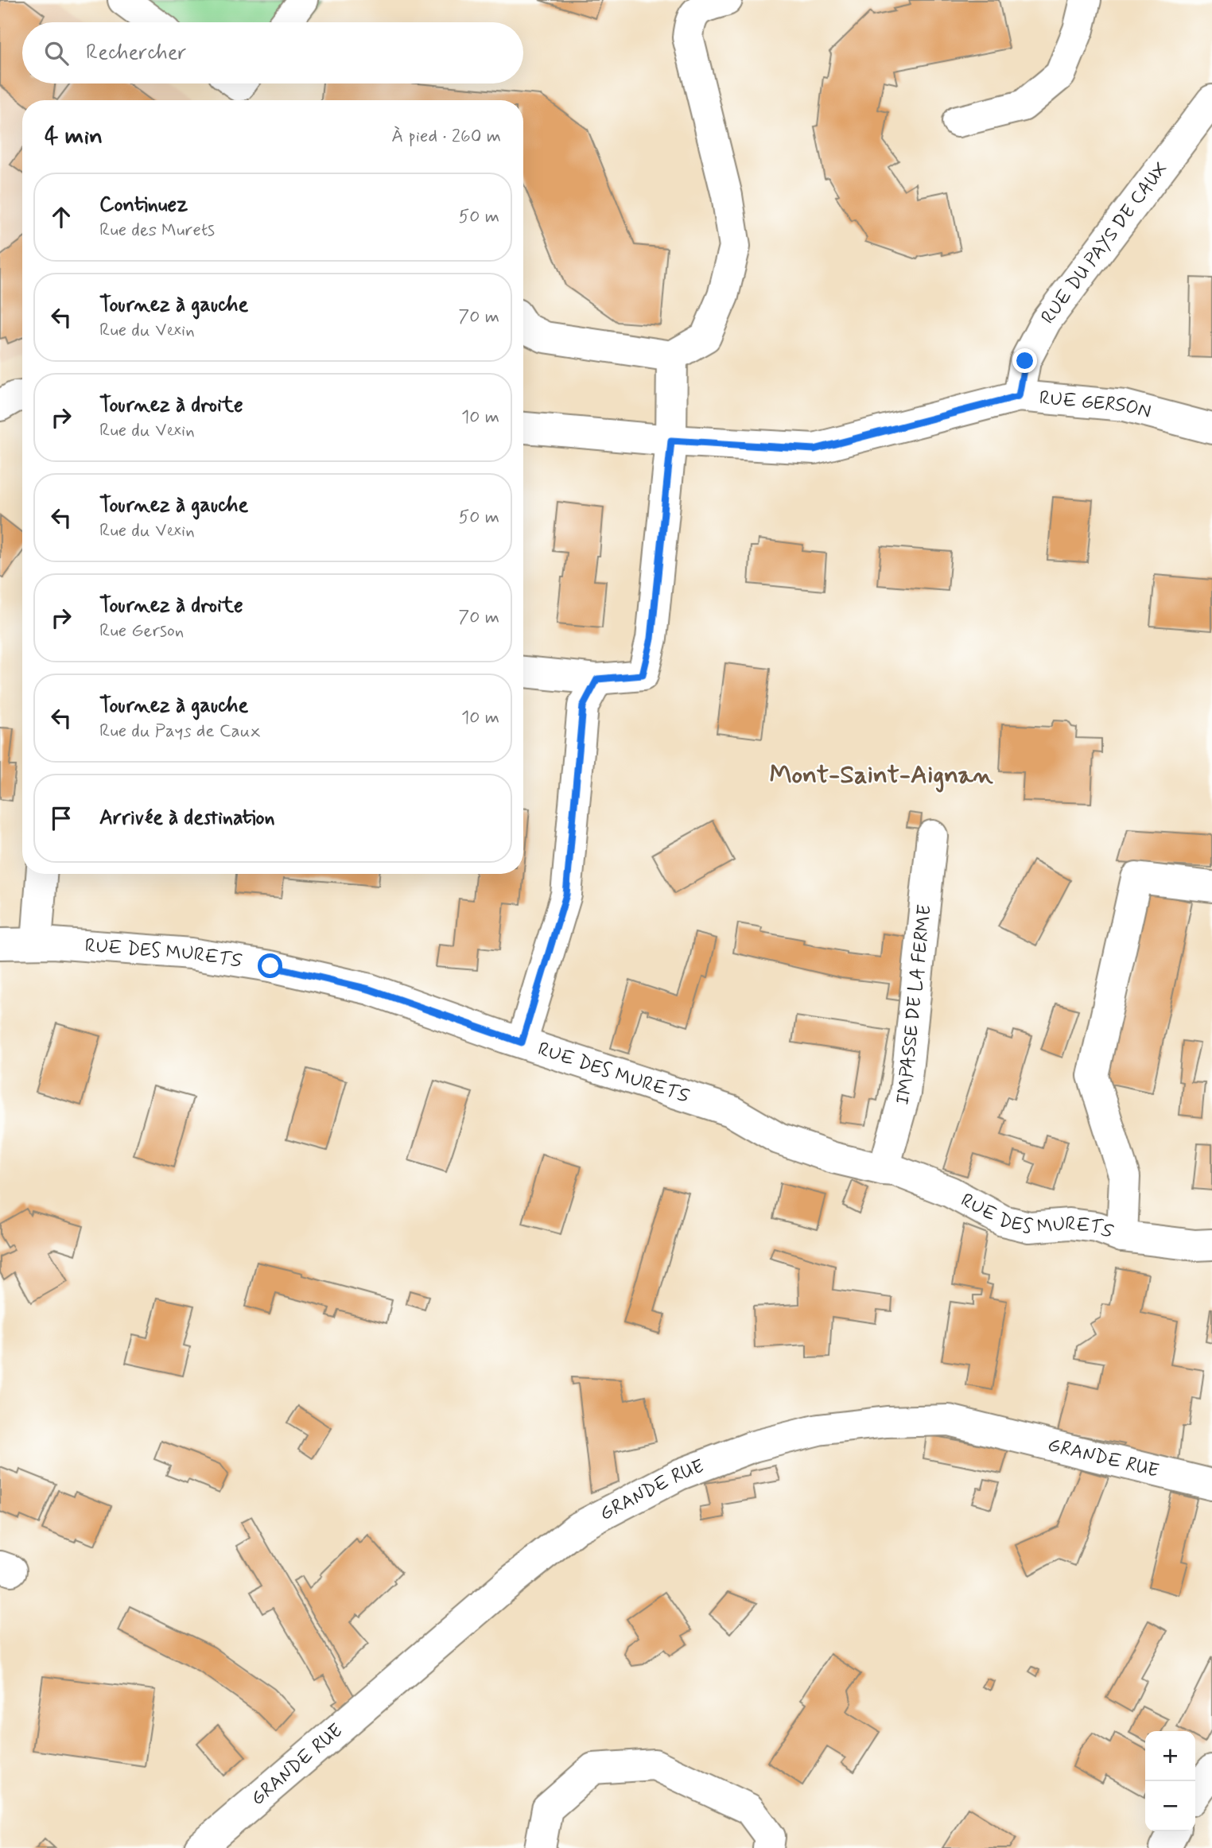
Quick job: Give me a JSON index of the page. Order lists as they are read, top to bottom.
{
  "streets": {
    "street": [
      "RUE DU PAYS DE CAUX",
      "RUE GERSON",
      "RUE DES MURETS",
      "IMPASSE DE LA FERME",
      "GRANDE RUE"
    ]
  },
  "crossings": [
    ["RUE DU PAYS DE CAUX", "RUE GERSON"],
    ["RUE DES MURETS", "IMPASSE DE LA FERME"]
  ],
  "districts": ["Mont-Saint-Aignan"],
  "page": {
    "search": "Rechercher",
    "heading": ["4 min", "À pied · 260 m"],
    "list": [
      ["Continuez", "Rue des Murets", "50 m"],
      ["Tournez à gauche", "Rue du Vexin", "70 m"],
      ["Tournez à droite", "Rue du Vexin", "10 m"],
      ["Tournez à gauche", "Rue du Vexin", "50 m"],
      ["Tournez à droite", "Rue Gerson", "70 m"],
      ["Tournez à gauche", "Rue du Pays de Caux", "10 m"],
      "Arrivée à destination"
    ],
    "map_buttons": ["+", "−"]
  }
}
